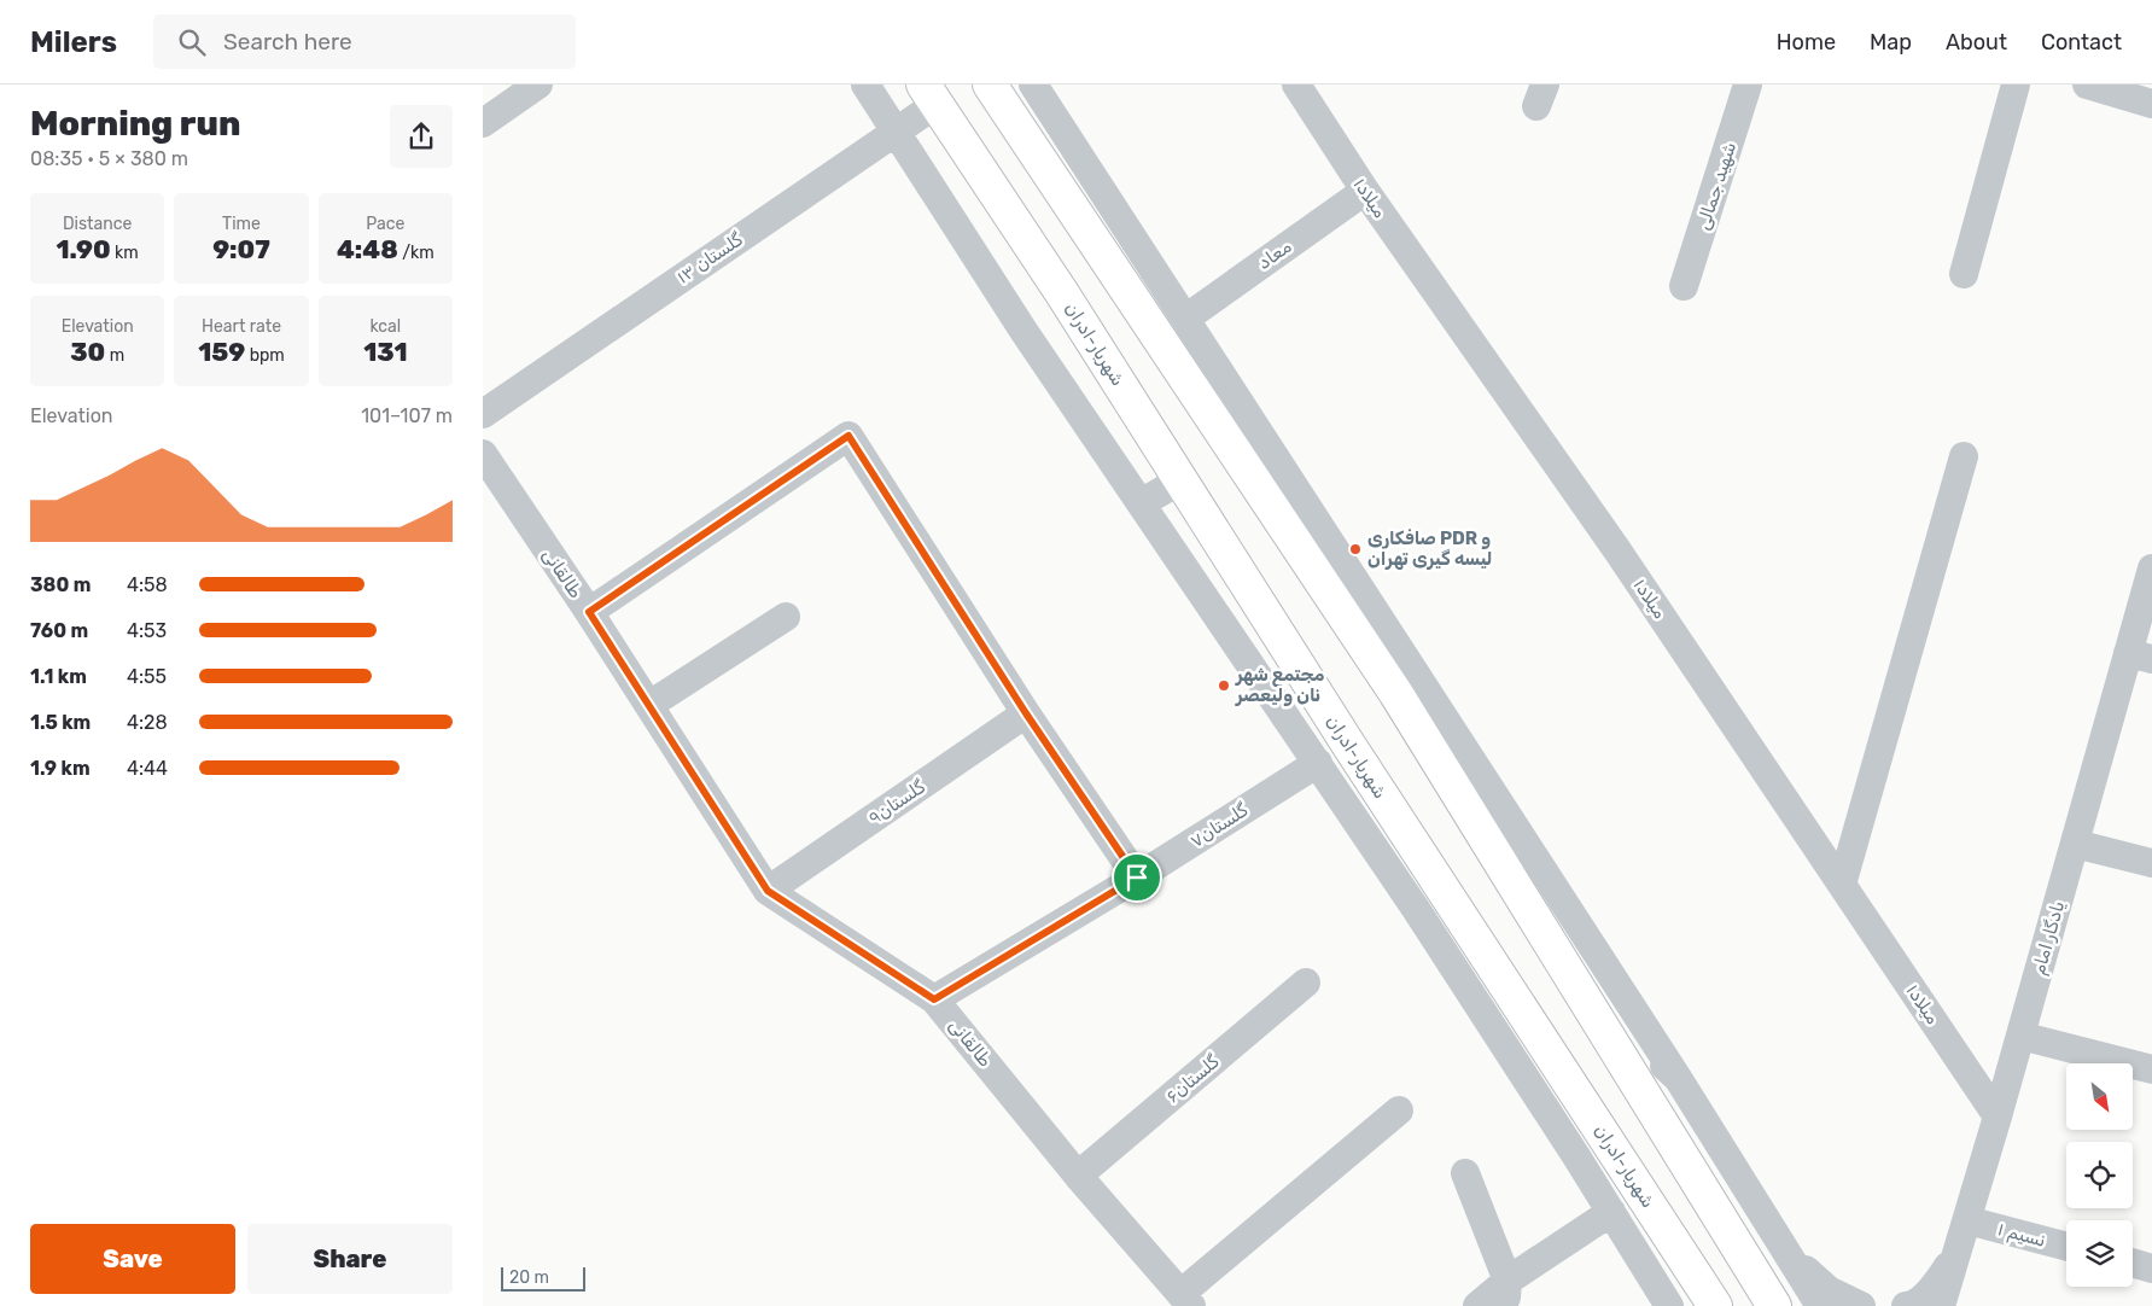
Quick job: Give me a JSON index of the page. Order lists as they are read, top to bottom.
{
  "streets": {
    "main road": ["شهریار-ادران"],
    "street": [
      "شهید جمالی",
      "میلاد۱",
      "معاد",
      "گلستان ۱۳",
      "طالقانی",
      "گلستان۹",
      "گلستان۷",
      "یادگار امام",
      "گلستان۶",
      "نسیم ۱"
    ]
  },
  "crossings": [
    ["میلاد۱", "معاد"],
    ["میلاد۱", "یادگار امام"],
    ["گلستان ۱۳", "شهریار-ادران"],
    ["طالقانی", "گلستان۹"],
    ["طالقانی", "گلستان۷"],
    ["طالقانی", "گلستان۶"],
    ["یادگار امام", "نسیم ۱"]
  ],
  "places": ["صافکاری PDR و لیسه گیری تهران", "مجتمع شهر نان ولیعصر"],
  "scale_bar": "20 m",
  "north": "bottom right",
  "page": {
    "header": "Milers",
    "search": "Search here",
    "nav": [
      "Home",
      "Map",
      "About",
      "Contact"
    ],
    "heading": ["Morning run", "08:35 · 5 × 380 m"],
    "stats": [
      ["Distance", "1.90 km"],
      ["Time", "9:07"],
      ["Pace", "4:48 /km"],
      ["Elevation", "30 m"],
      ["Heart rate", "159 bpm"],
      ["kcal", "131"]
    ],
    "chart": ["Elevation", "101–107 m"],
    "list": [
      {
        "name": "380 m",
        "note": "4:58"
      },
      {
        "name": "760 m",
        "note": "4:53"
      },
      {
        "name": "1.1 km",
        "note": "4:55"
      },
      {
        "name": "1.5 km",
        "note": "4:28"
      },
      {
        "name": "1.9 km",
        "note": "4:44"
      }
    ],
    "buttons": ["Save", "Share"],
    "scale": "20 m"
  }
}
